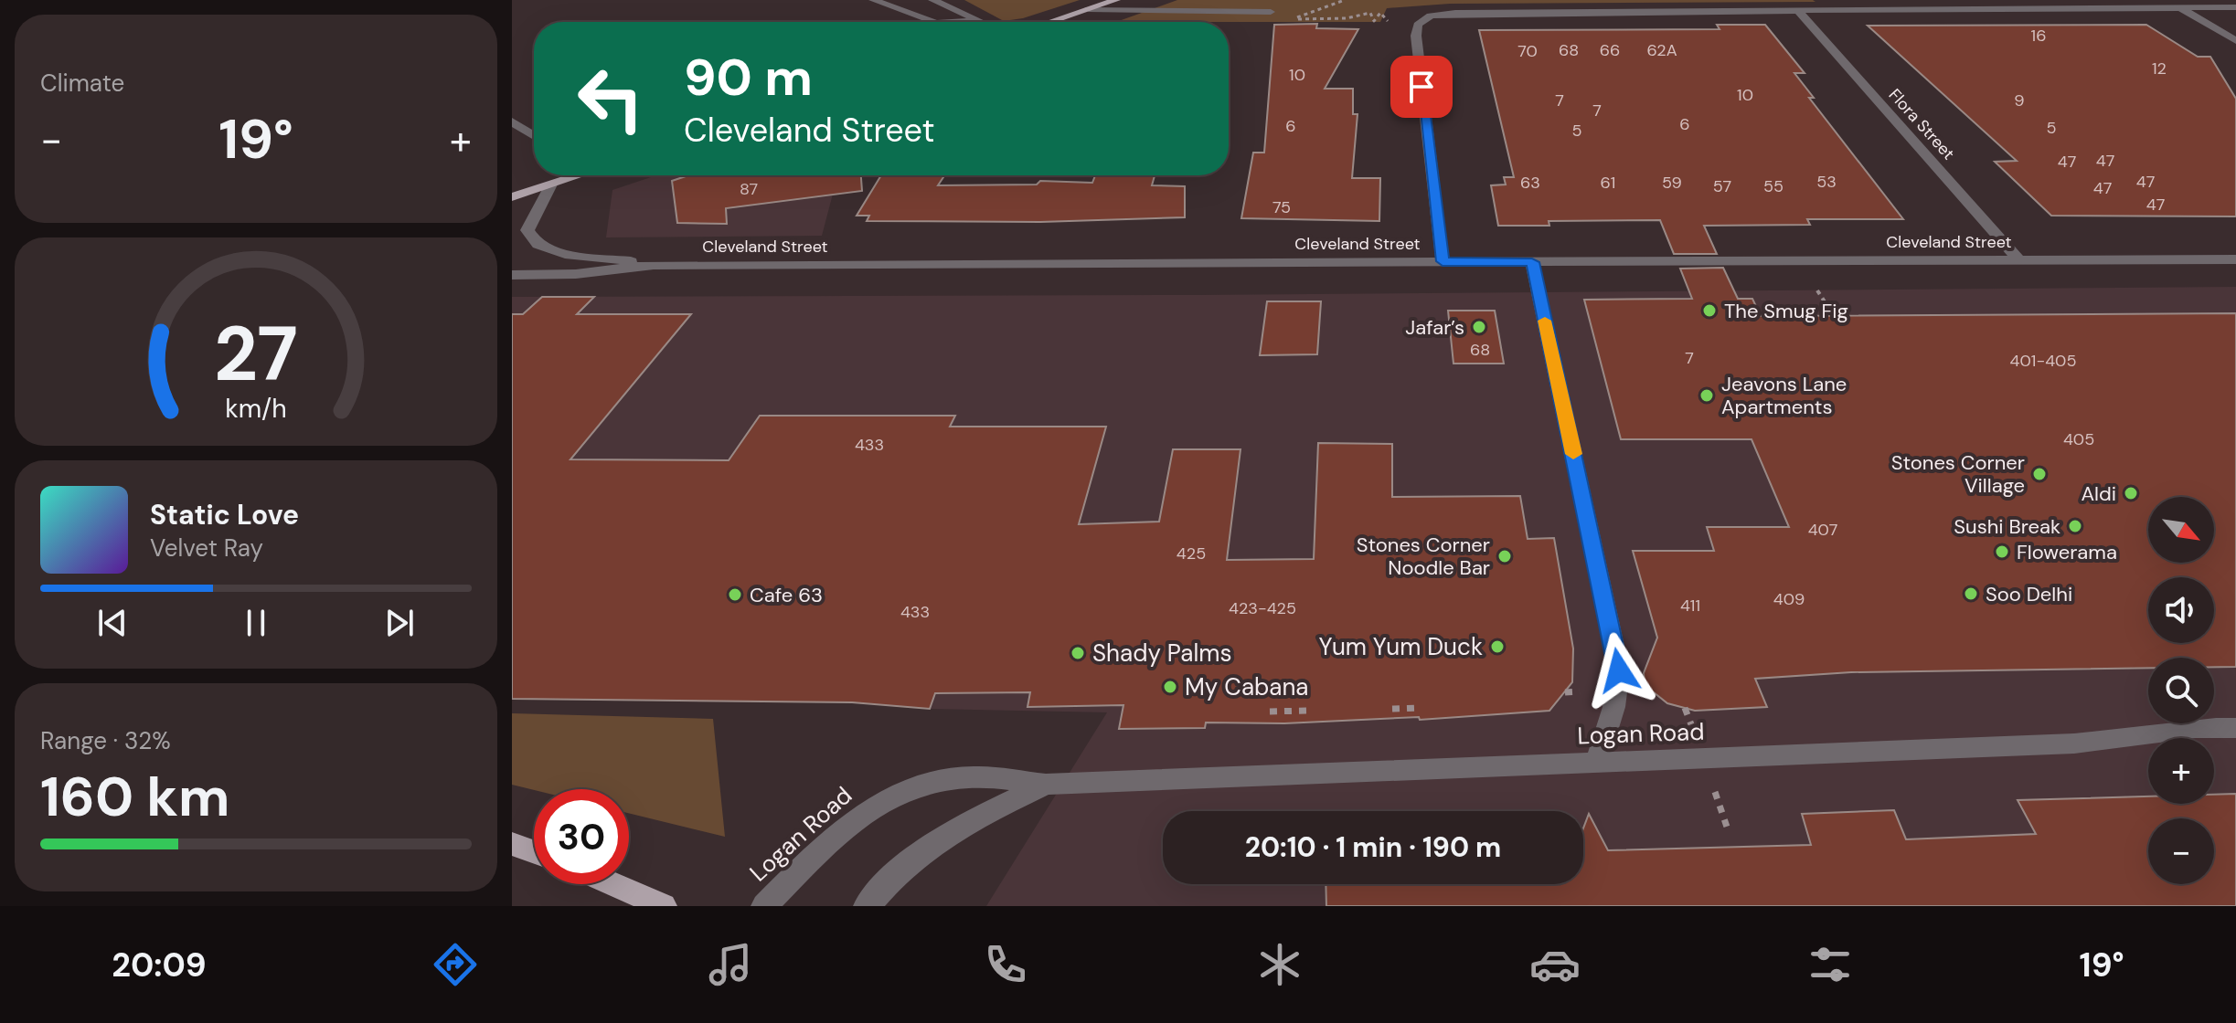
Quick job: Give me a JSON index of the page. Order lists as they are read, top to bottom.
{
  "streets": {
    "street": ["Flora Street", "Cleveland Street", "Logan Road"]
  },
  "crossings": [
    ["Flora Street", "Cleveland Street"]
  ],
  "places": [
    "The Smug Fig",
    "Jafar’s",
    "Jeavons Lane Apartments",
    "Stones Corner Village",
    "Aldi",
    "Sushi Break",
    "Flowerama",
    "Stones Corner Noodle Bar",
    "Soo Delhi",
    "Cafe 63",
    "Yum Yum Duck",
    "Shady Palms",
    "My Cabana"
  ],
  "house_numbers": [
    "16",
    "68",
    "66",
    "62A",
    "70",
    "12",
    "10",
    "10",
    "7",
    "9",
    "7",
    "6",
    "6",
    "5",
    "5",
    "47",
    "47",
    "53",
    "47",
    "63",
    "61",
    "59",
    "57",
    "55",
    "47",
    "87",
    "47",
    "75",
    "68",
    "7",
    "401-405",
    "405",
    "433",
    "407",
    "425",
    "409",
    "411",
    "423-425",
    "433"
  ],
  "north": "bottom right",
  "page": {
    "tile": [
      "Climate",
      ["Range · 32%", "160 km"]
    ],
    "turn": ["90 m", "Cleveland Street"],
    "heat": ["−", "19°", "+"],
    "song": ["Static Love", "Velvet Ray"],
    "map_buttons": ["+", "−"],
    "limit": "30",
    "trip": "20:10 · 1 min · 190 m",
    "tabs": ["20:09", "19°"],
    "gauge": ["27", "km/h"]
  }
}
